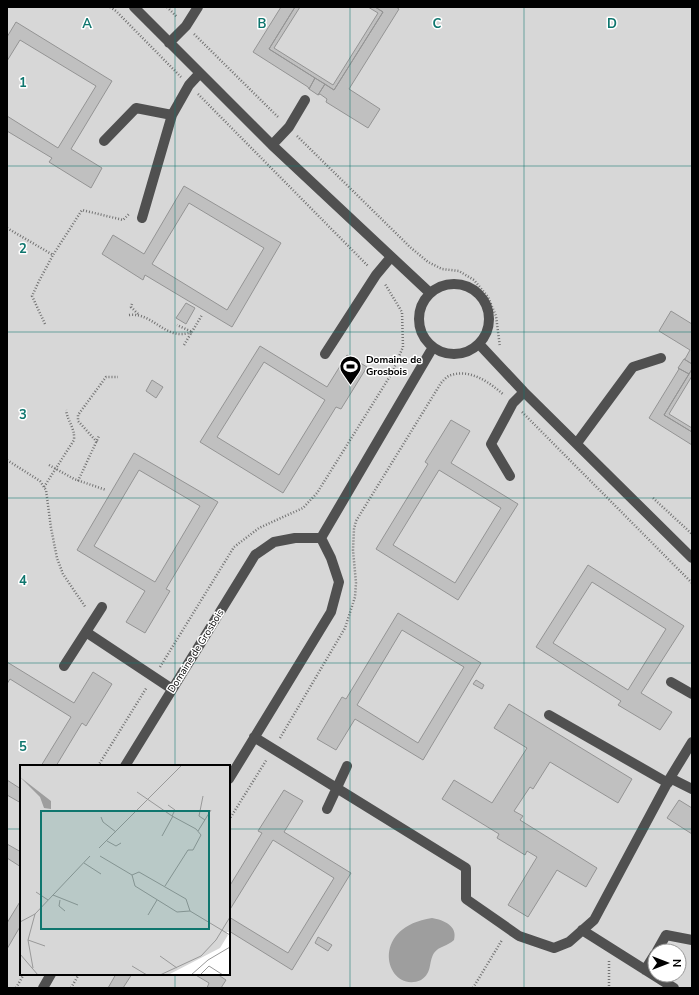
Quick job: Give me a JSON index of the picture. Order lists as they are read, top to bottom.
{
  "streets": {
    "lane": ["Domaine de Grosbois"]
  },
  "places": {
    "sports": ["Domaine de Grosbois"]
  },
  "north": "right",
  "grid": {
    "columns": [
      "A",
      "B",
      "C",
      "D"
    ],
    "rows": [
      "1",
      "2",
      "3",
      "4",
      "5"
    ]
  }
}
